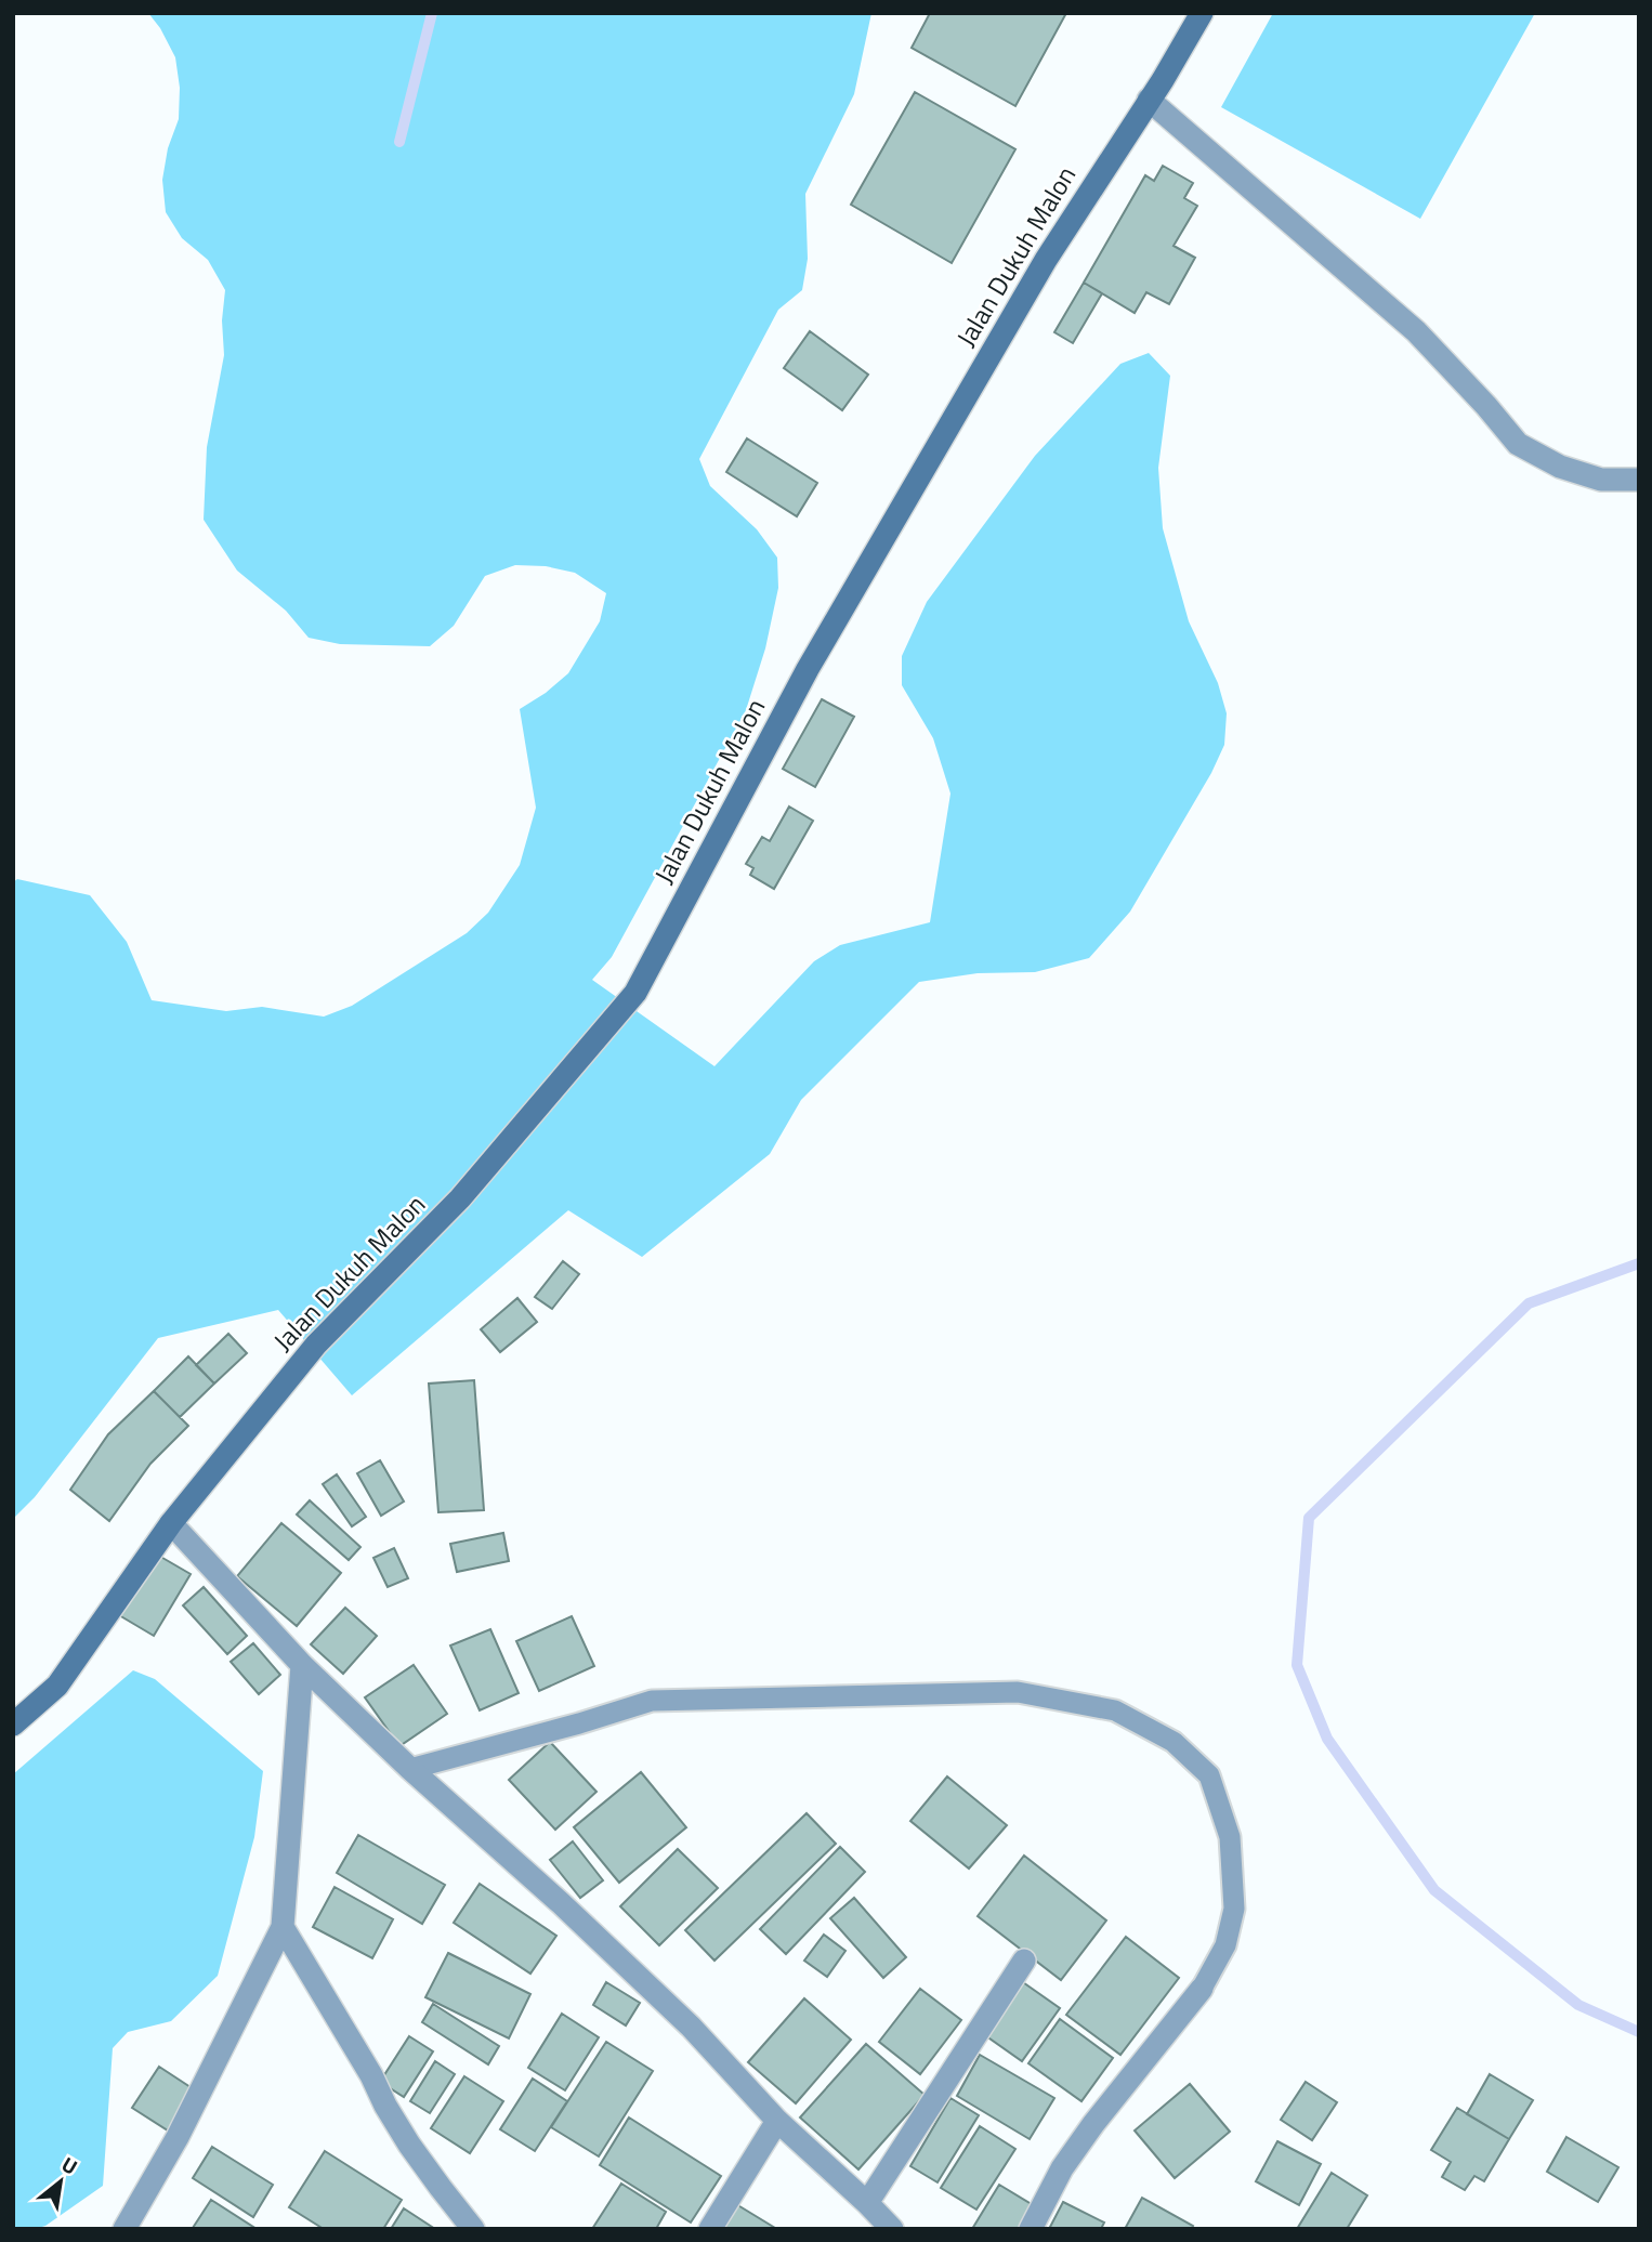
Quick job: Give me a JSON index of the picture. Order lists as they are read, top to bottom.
{
  "streets": {
    "street": ["Jalan Dukuh Malon"]
  },
  "north": "top right"
}
